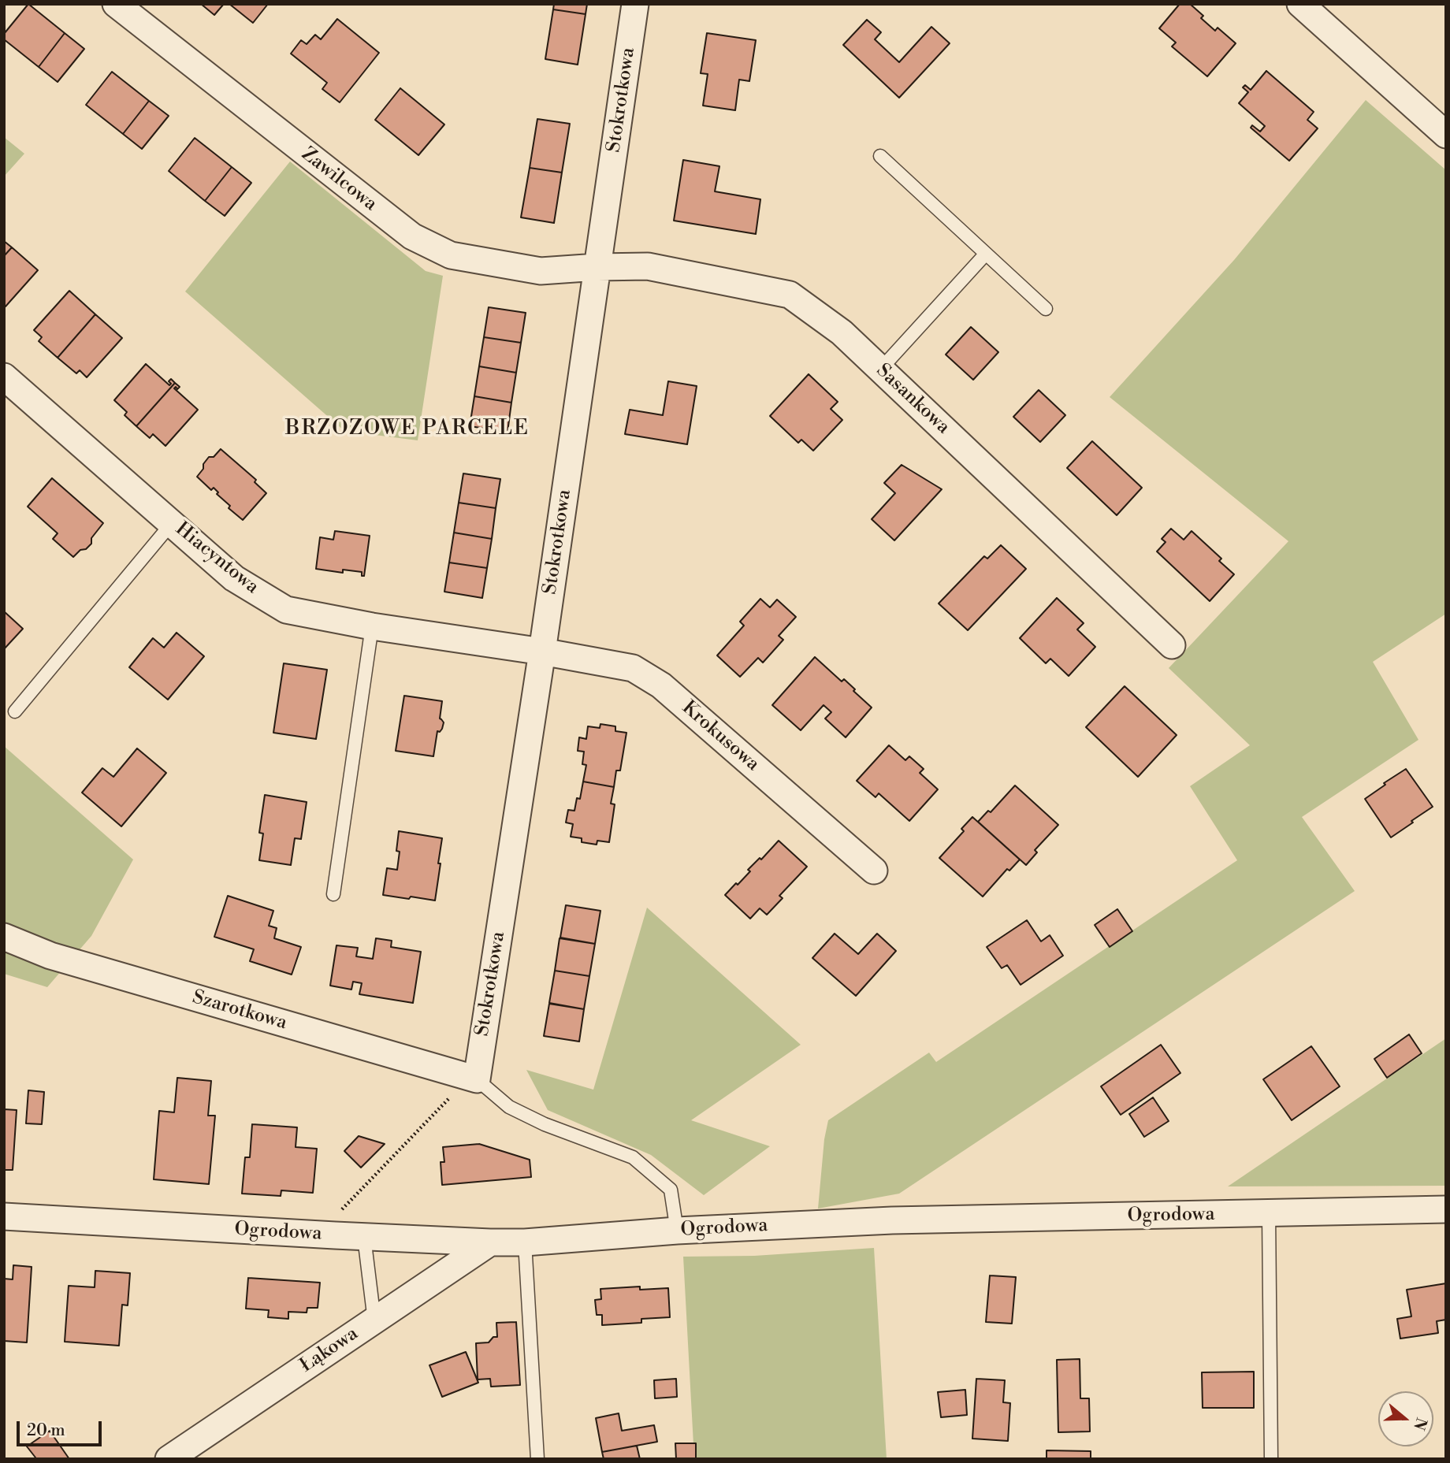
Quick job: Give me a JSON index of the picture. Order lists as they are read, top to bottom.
{
  "streets": {
    "street": [
      "Stokrotkowa",
      "Zawilcowa",
      "Sasankowa",
      "Hiacyntowa",
      "Krokusowa",
      "Szarotkowa",
      "Ogrodowa",
      "Łąkowa"
    ]
  },
  "crossings": [
    ["Stokrotkowa", "Zawilcowa"],
    ["Stokrotkowa", "Sasankowa"],
    ["Stokrotkowa", "Hiacyntowa"],
    ["Stokrotkowa", "Krokusowa"],
    ["Stokrotkowa", "Szarotkowa"],
    ["Zawilcowa", "Sasankowa"],
    ["Hiacyntowa", "Krokusowa"],
    ["Ogrodowa", "Łąkowa"]
  ],
  "districts": ["BRZOZOWE PARCELE"],
  "scale_bar": "20 m",
  "north": "right"
}
